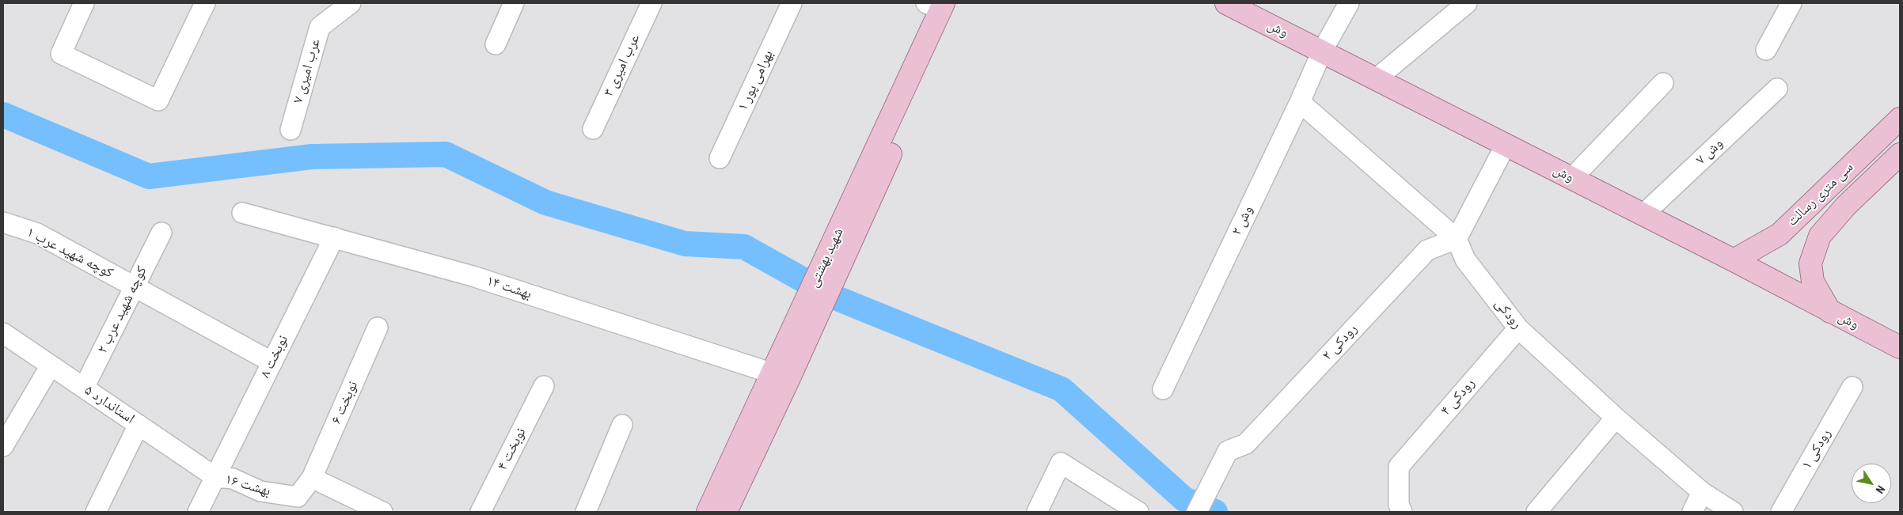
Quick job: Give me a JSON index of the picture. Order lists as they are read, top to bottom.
{
  "streets": {
    "main road": ["وش", "سی متری رسالت", "شهید بهشتی"],
    "street": [
      "۳ عرب امیری",
      "۷ عرب امیری",
      "۱ بهرامی پور",
      "وش ۷",
      "وش ۲",
      "کوچه شهید عرب ۱",
      "بهشت ۱۴",
      "کوچه شهید عرب ۲",
      "رودکی",
      "رودکی ۲",
      "۸ نوبخت",
      "رودکی ۴",
      "نوبخت ۶",
      "۵ استاندارد",
      "۴ نوبخت",
      "رودکی ۱",
      "۱۶ بهشت"
    ]
  },
  "crossings": [
    ["وش", "وش ۷"],
    ["وش", "سی متری رسالت"],
    ["وش", "وش ۲"],
    ["وش ۲", "رودکی"],
    ["کوچه شهید عرب ۱", "کوچه شهید عرب ۲"],
    ["کوچه شهید عرب ۱", "۸ نوبخت"],
    ["شهید بهشتی", "بهشت ۱۴"],
    ["بهشت ۱۴", "۸ نوبخت"],
    ["کوچه شهید عرب ۲", "۵ استاندارد"],
    ["رودکی", "رودکی ۲"],
    ["رودکی", "رودکی ۴"],
    ["۸ نوبخت", "۵ استاندارد"],
    ["۸ نوبخت", "۱۶ بهشت"],
    ["نوبخت ۶", "۱۶ بهشت"],
    ["۵ استاندارد", "۱۶ بهشت"]
  ],
  "north": "bottom right"
}
